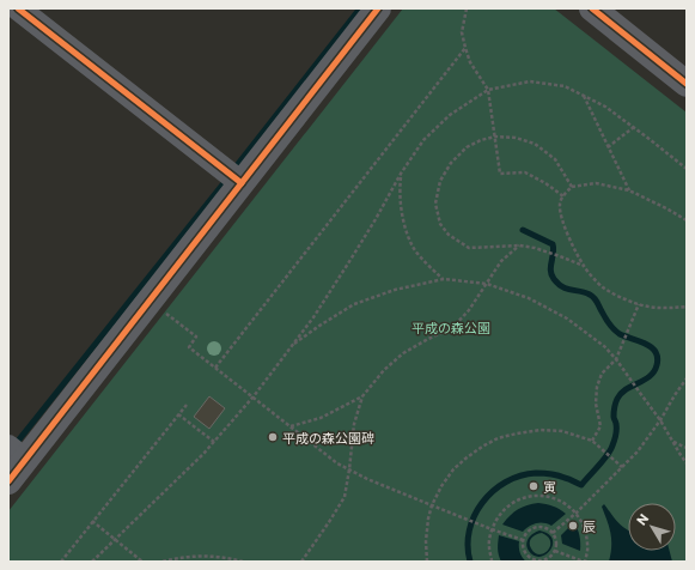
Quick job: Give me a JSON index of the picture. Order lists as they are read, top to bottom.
{
  "parks": ["平成の森公園"],
  "places": ["平成の森公園碑", "寅", "辰"],
  "north": "top left"
}
